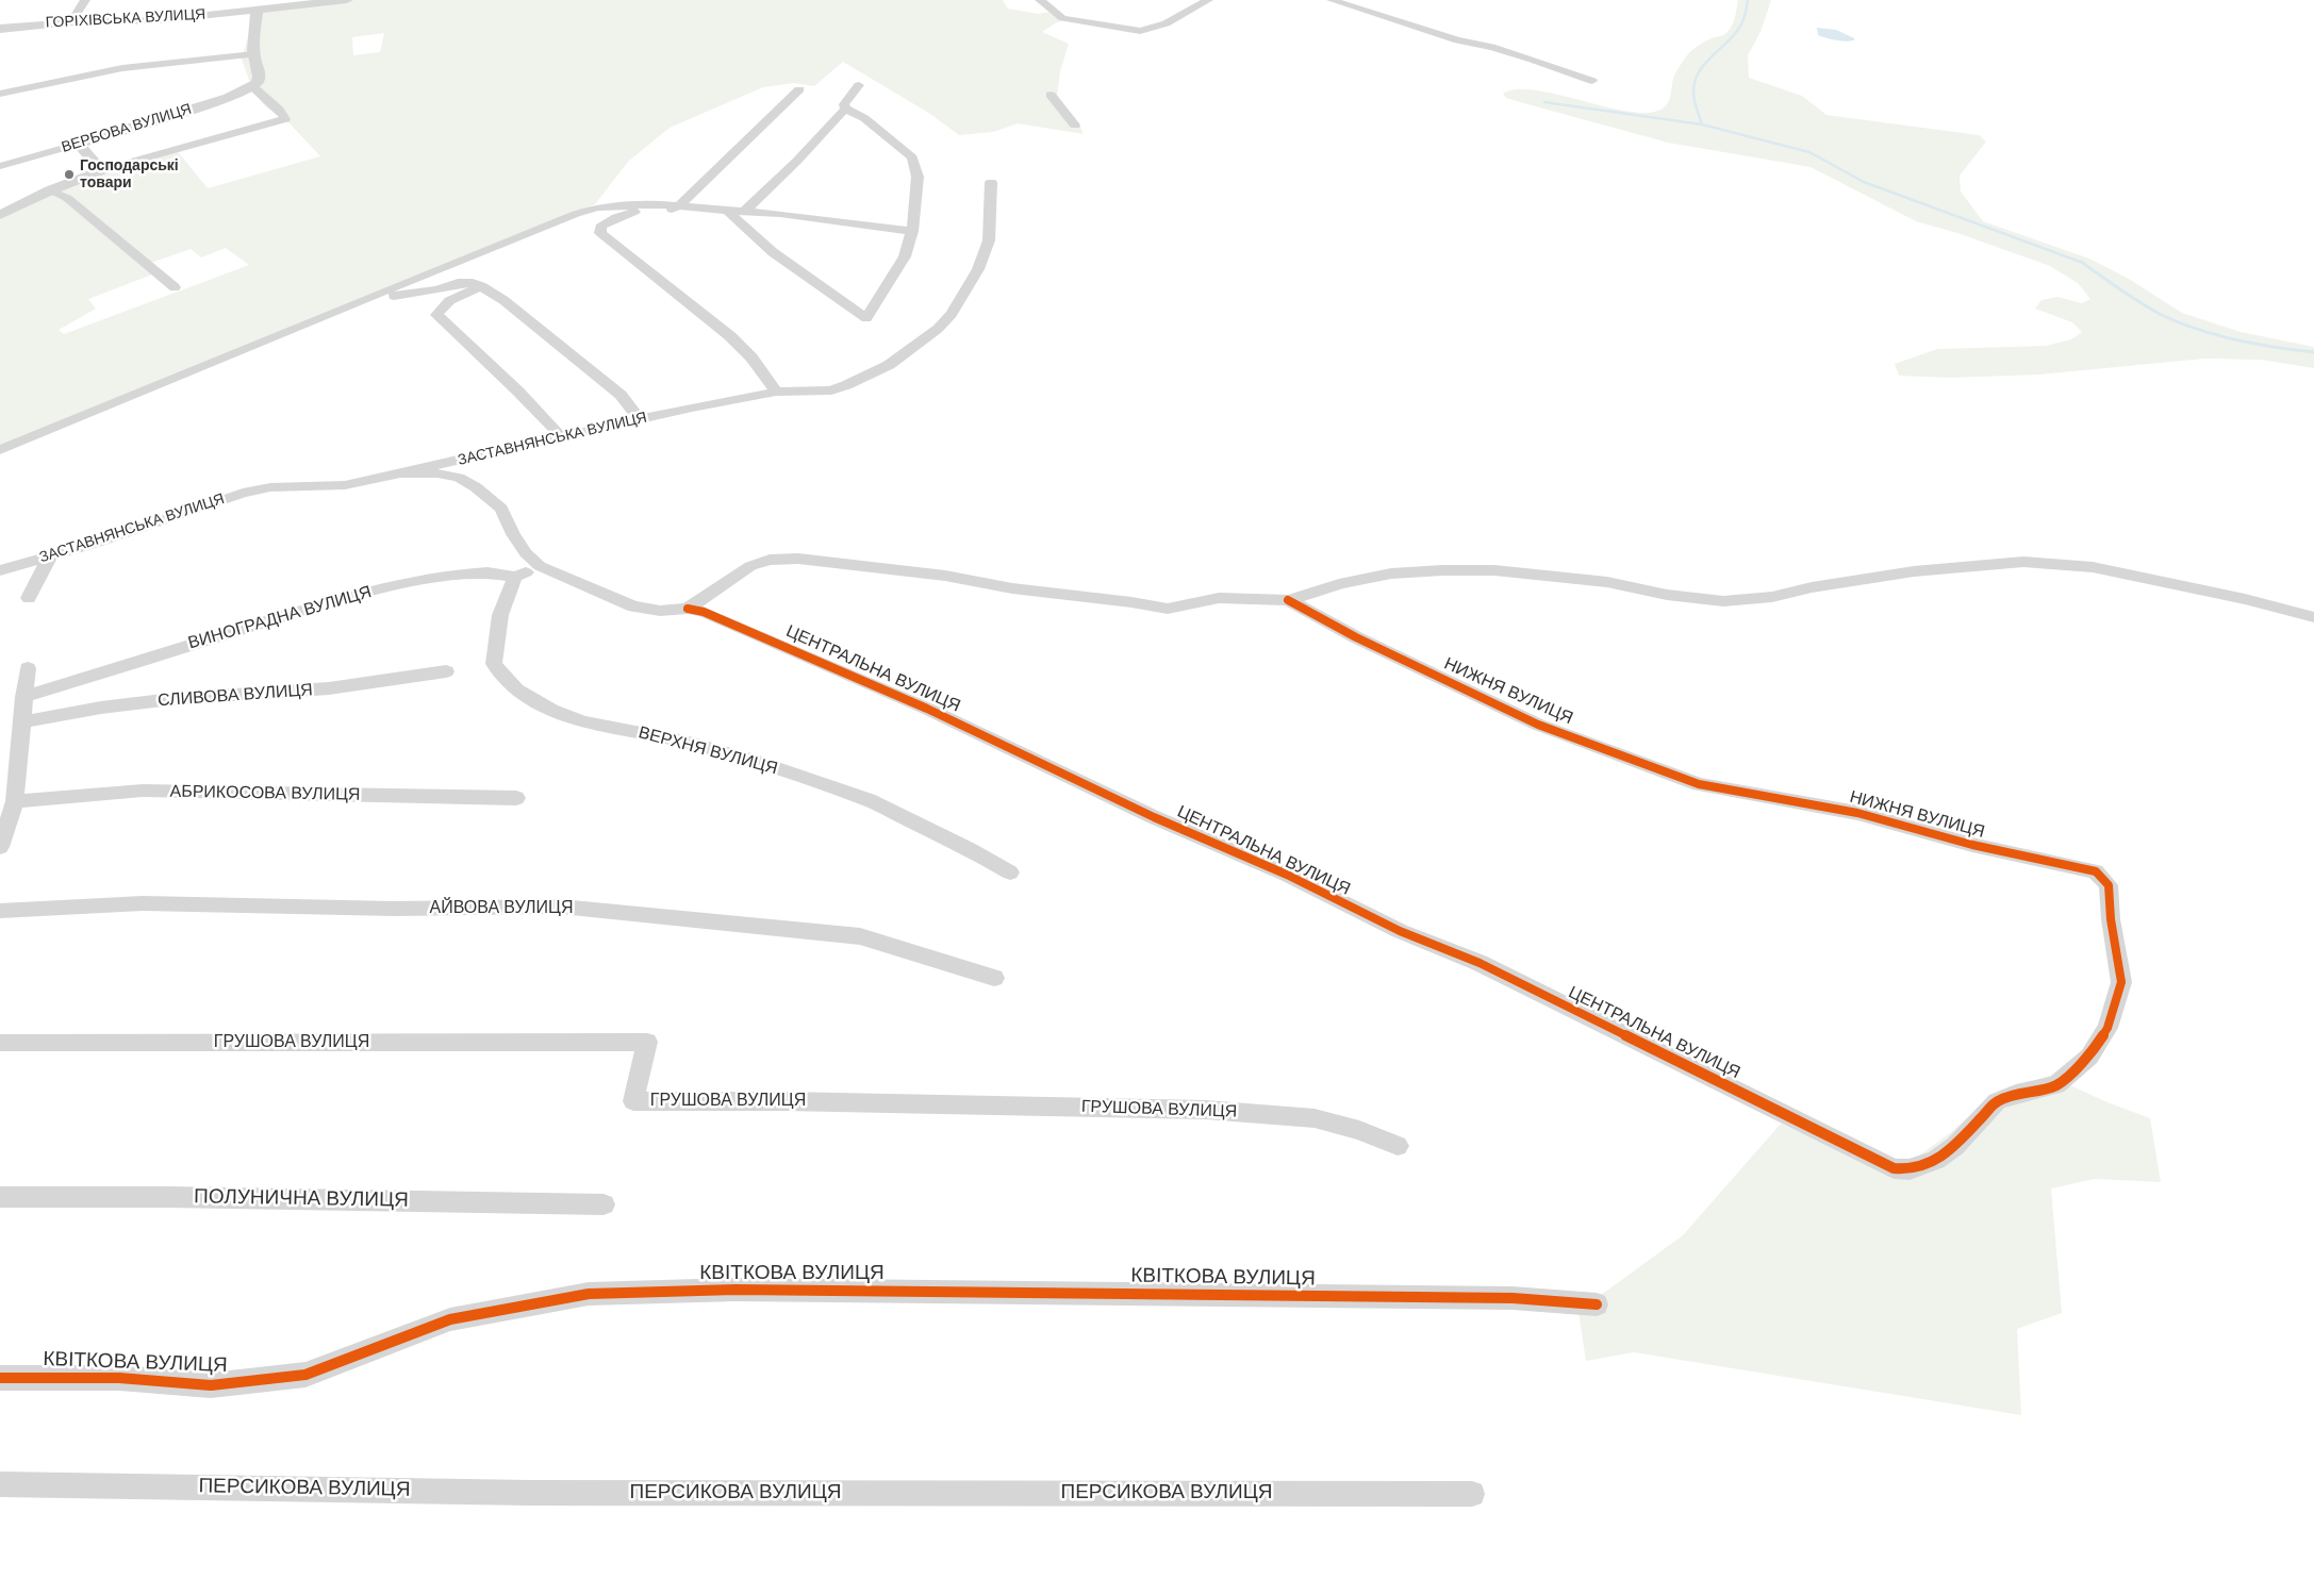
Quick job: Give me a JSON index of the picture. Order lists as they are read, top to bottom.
{
  "streets": {
    "street": [
      "ГОРІХІВСЬКА ВУЛИЦЯ",
      "ВЕРБОВА ВУЛИЦЯ",
      "ЗАСТАВНЯНСЬКА ВУЛИЦЯ",
      "ВИНОГРАДНА ВУЛИЦЯ",
      "ЦЕНТРАЛЬНА ВУЛИЦЯ",
      "НИЖНЯ ВУЛИЦЯ",
      "СЛИВОВА ВУЛИЦЯ",
      "ВЕРХНЯ ВУЛИЦЯ",
      "АБРИКОСОВА ВУЛИЦЯ",
      "АЙВОВА ВУЛИЦЯ",
      "ГРУШОВА ВУЛИЦЯ",
      "ПОЛУНИЧНА ВУЛИЦЯ",
      "КВІТКОВА ВУЛИЦЯ",
      "ПЕРСИКОВА ВУЛИЦЯ"
    ]
  },
  "crossings": [
    ["ВИНОГРАДНА ВУЛИЦЯ", "ВЕРХНЯ ВУЛИЦЯ"],
    ["ЦЕНТРАЛЬНА ВУЛИЦЯ", "НИЖНЯ ВУЛИЦЯ"]
  ],
  "places": ["Господарські товари"]
}
